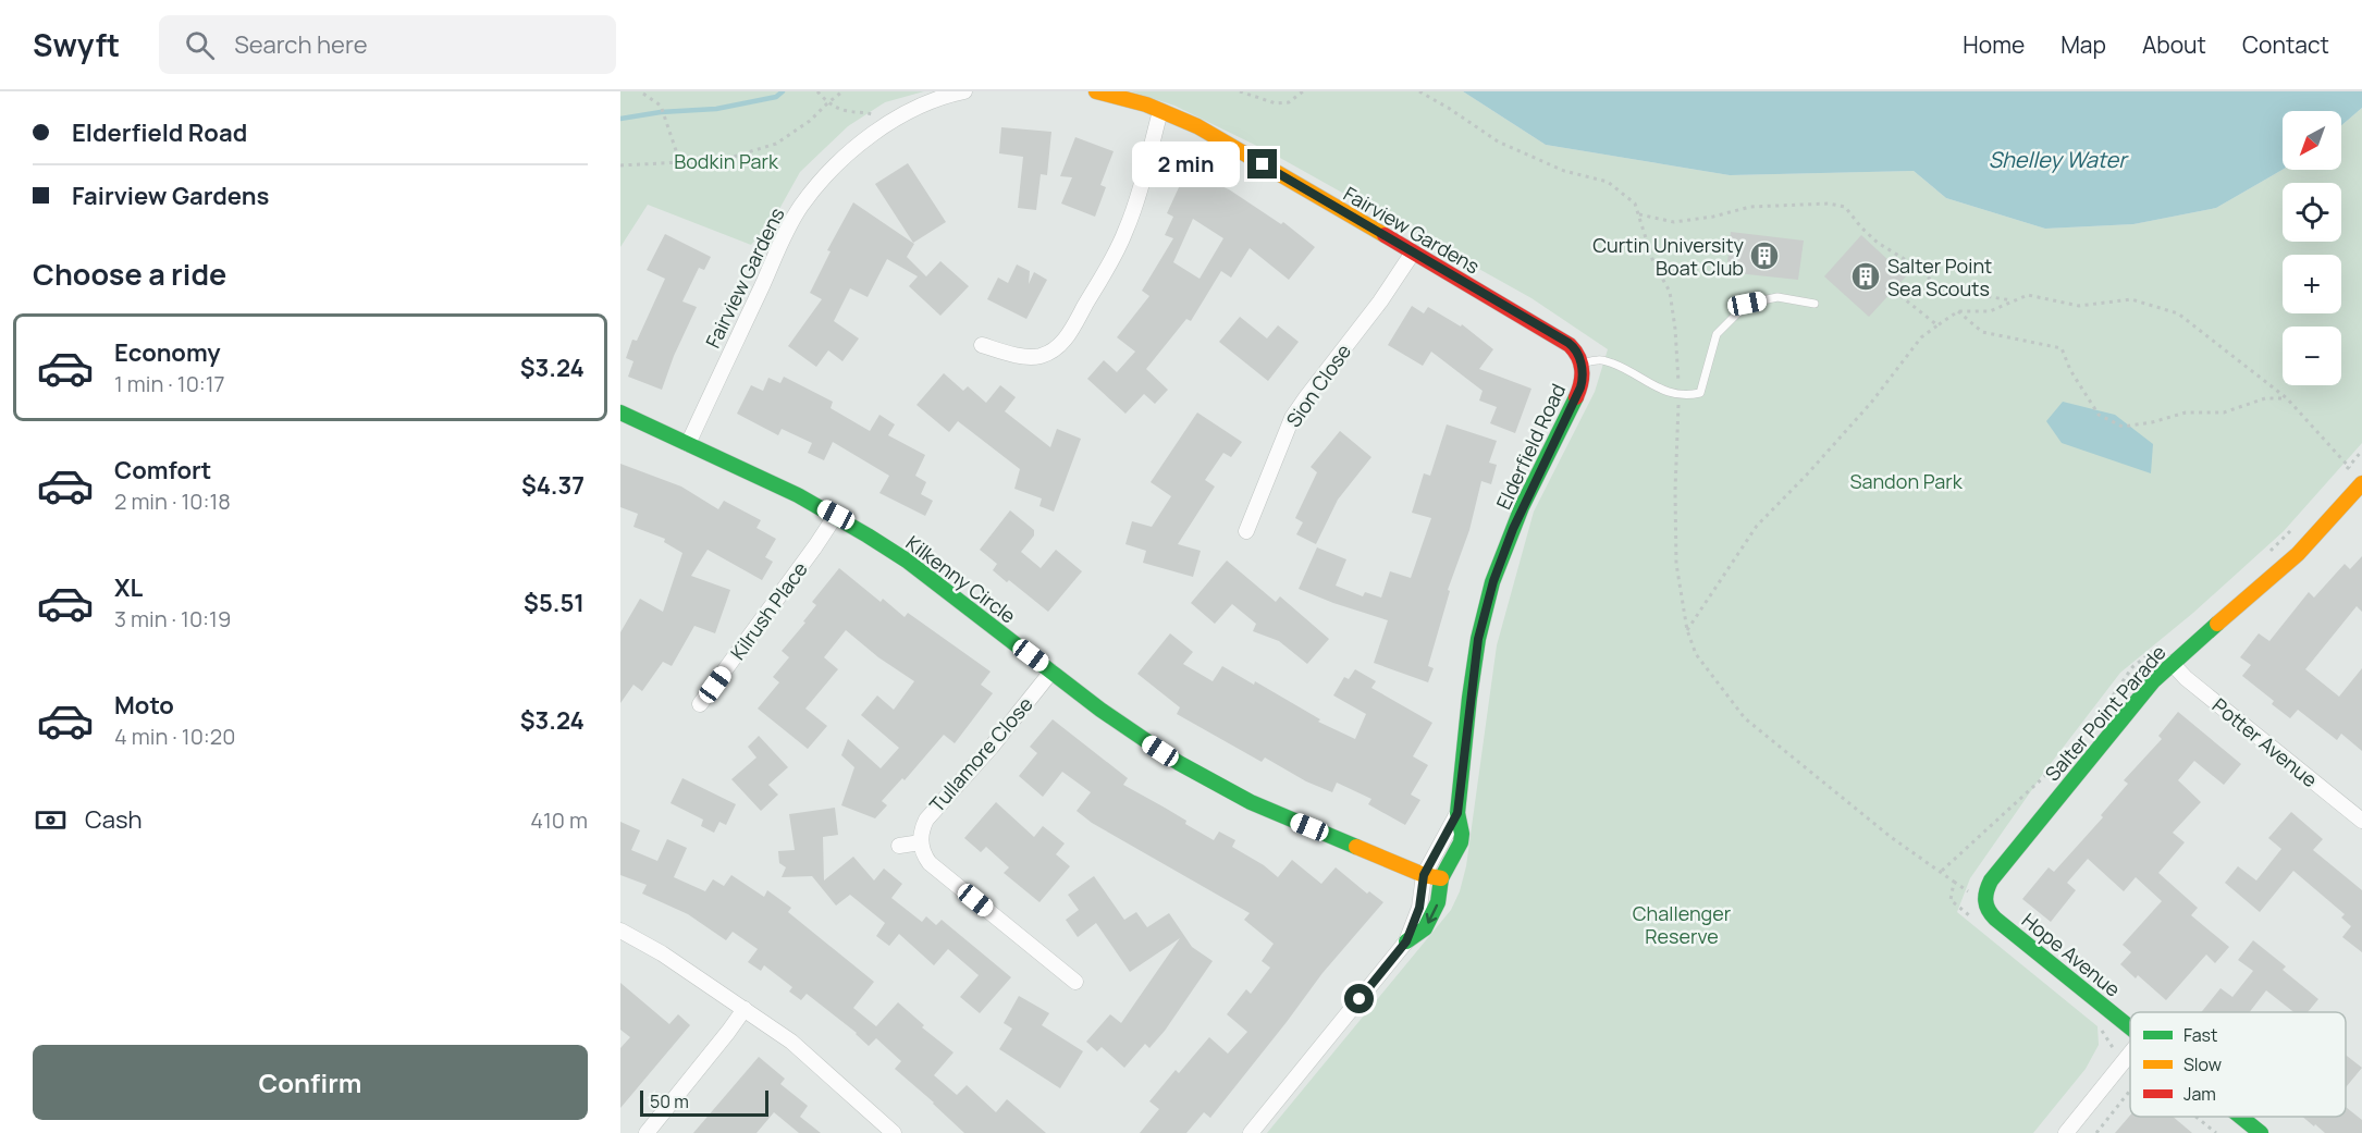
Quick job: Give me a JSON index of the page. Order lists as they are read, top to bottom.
{
  "streets": {
    "street": [
      "Fairview Gardens",
      "Sion Close",
      "Elderfield Road",
      "Kilkenny Circle",
      "Kilrush Place",
      "Salter Point Parade",
      "Potter Avenue",
      "Tullamore Close",
      "Hope Avenue"
    ]
  },
  "crossings": [
    ["Fairview Gardens", "Sion Close"],
    ["Fairview Gardens", "Elderfield Road"],
    ["Fairview Gardens", "Kilkenny Circle"],
    ["Elderfield Road", "Kilkenny Circle"],
    ["Kilkenny Circle", "Kilrush Place"],
    ["Kilkenny Circle", "Tullamore Close"],
    ["Salter Point Parade", "Potter Avenue"],
    ["Salter Point Parade", "Hope Avenue"]
  ],
  "water": ["Shelley Water"],
  "parks": ["Bodkin Park", "Sandon Park", "Challenger Reserve"],
  "places": {
    "building": ["Curtin University Boat Club", "Salter Point Sea Scouts"]
  },
  "legend": ["Fast", "Slow", "Jam"],
  "scale_bar": "50 m",
  "north": "bottom left",
  "page": {
    "header": "Swyft",
    "search": "Search here",
    "nav": [
      "Home",
      "Map",
      "About",
      "Contact"
    ],
    "banner": ["Elderfield Road", "Fairview Gardens"],
    "map_buttons": ["+", "−"],
    "bubble": "2 min",
    "heading": "Choose a ride",
    "list": [
      {
        "name": "Economy",
        "note": "1 min · 10:17",
        "value": "$3.24"
      },
      {
        "name": "Comfort",
        "note": "2 min · 10:18",
        "value": "$4.37"
      },
      {
        "name": "XL",
        "note": "3 min · 10:19",
        "value": "$5.51"
      },
      {
        "name": "Moto",
        "note": "4 min · 10:20",
        "value": "$3.24"
      }
    ],
    "pay": ["Cash", "410 m"],
    "buttons": "Confirm",
    "scale": "50 m"
  }
}
